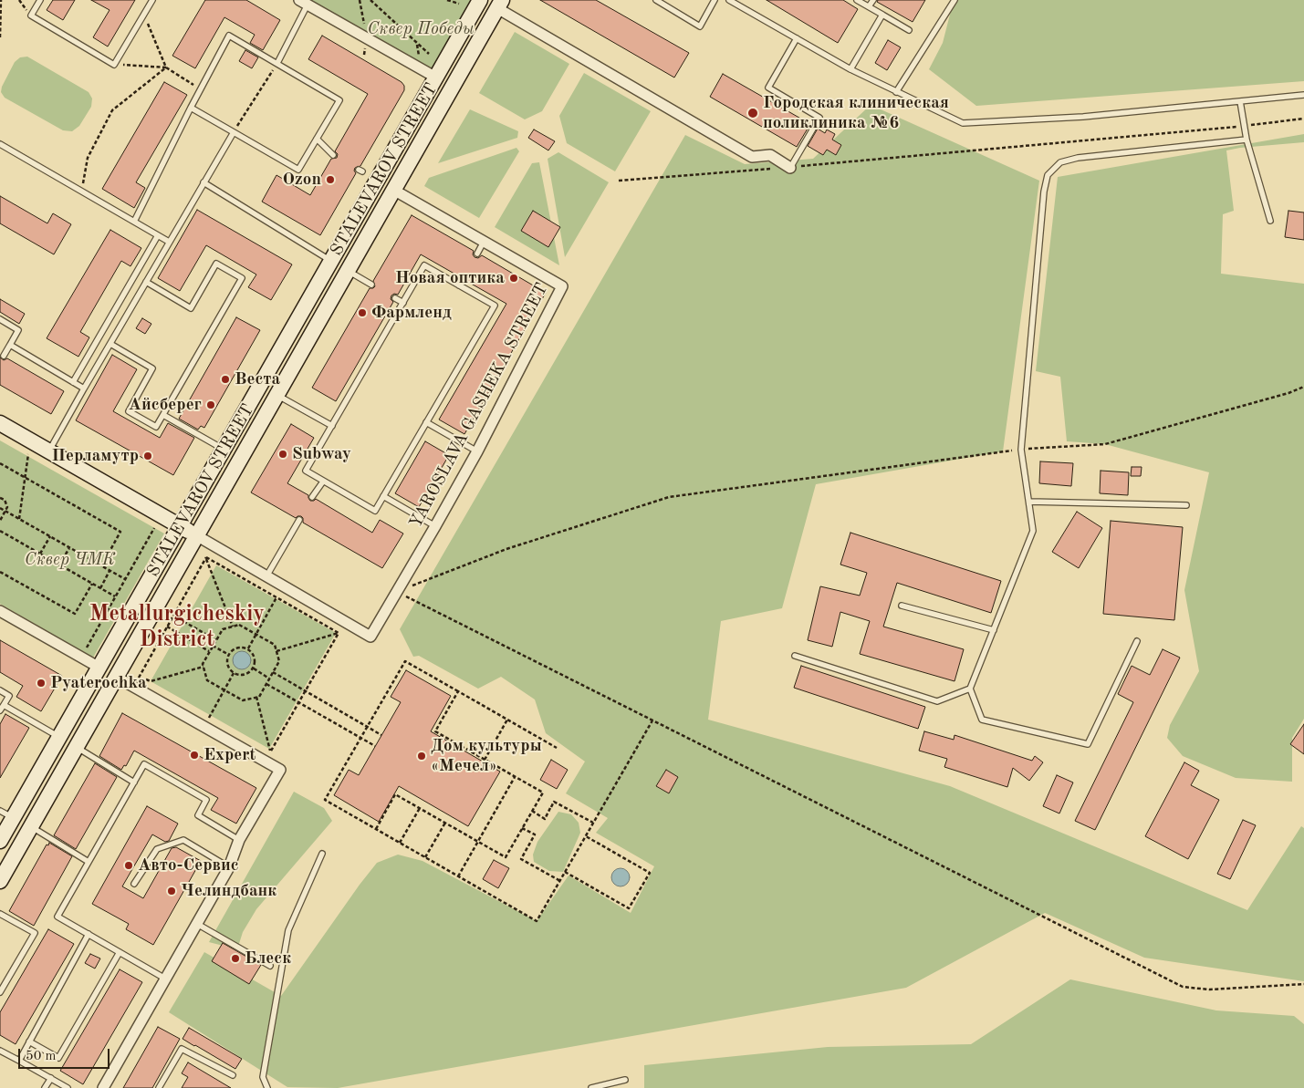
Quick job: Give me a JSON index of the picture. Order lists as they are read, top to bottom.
{
  "streets": {
    "main road": ["STALEVAROV STREET"],
    "street": ["YAROSLAVA GASHEKA STREET"]
  },
  "crossings": [
    ["STALEVAROV STREET", "YAROSLAVA GASHEKA STREET"]
  ],
  "districts": ["Metallurgicheskiy District"],
  "parks": ["Сквер Победы", "Сквер ЧМК"],
  "places": [
    "Городская клиническая поликлиника №6",
    "Ozon",
    "Новая оптика",
    "Фармленд",
    "Веста",
    "Айсберег",
    "Subway",
    "Перламутр",
    "Pyaterochka",
    "Expert",
    "Дом культуры «Мечел»",
    "Авто-Сервис",
    "Челиндбанк",
    "Блеск"
  ],
  "scale_bar": "50 m"
}
